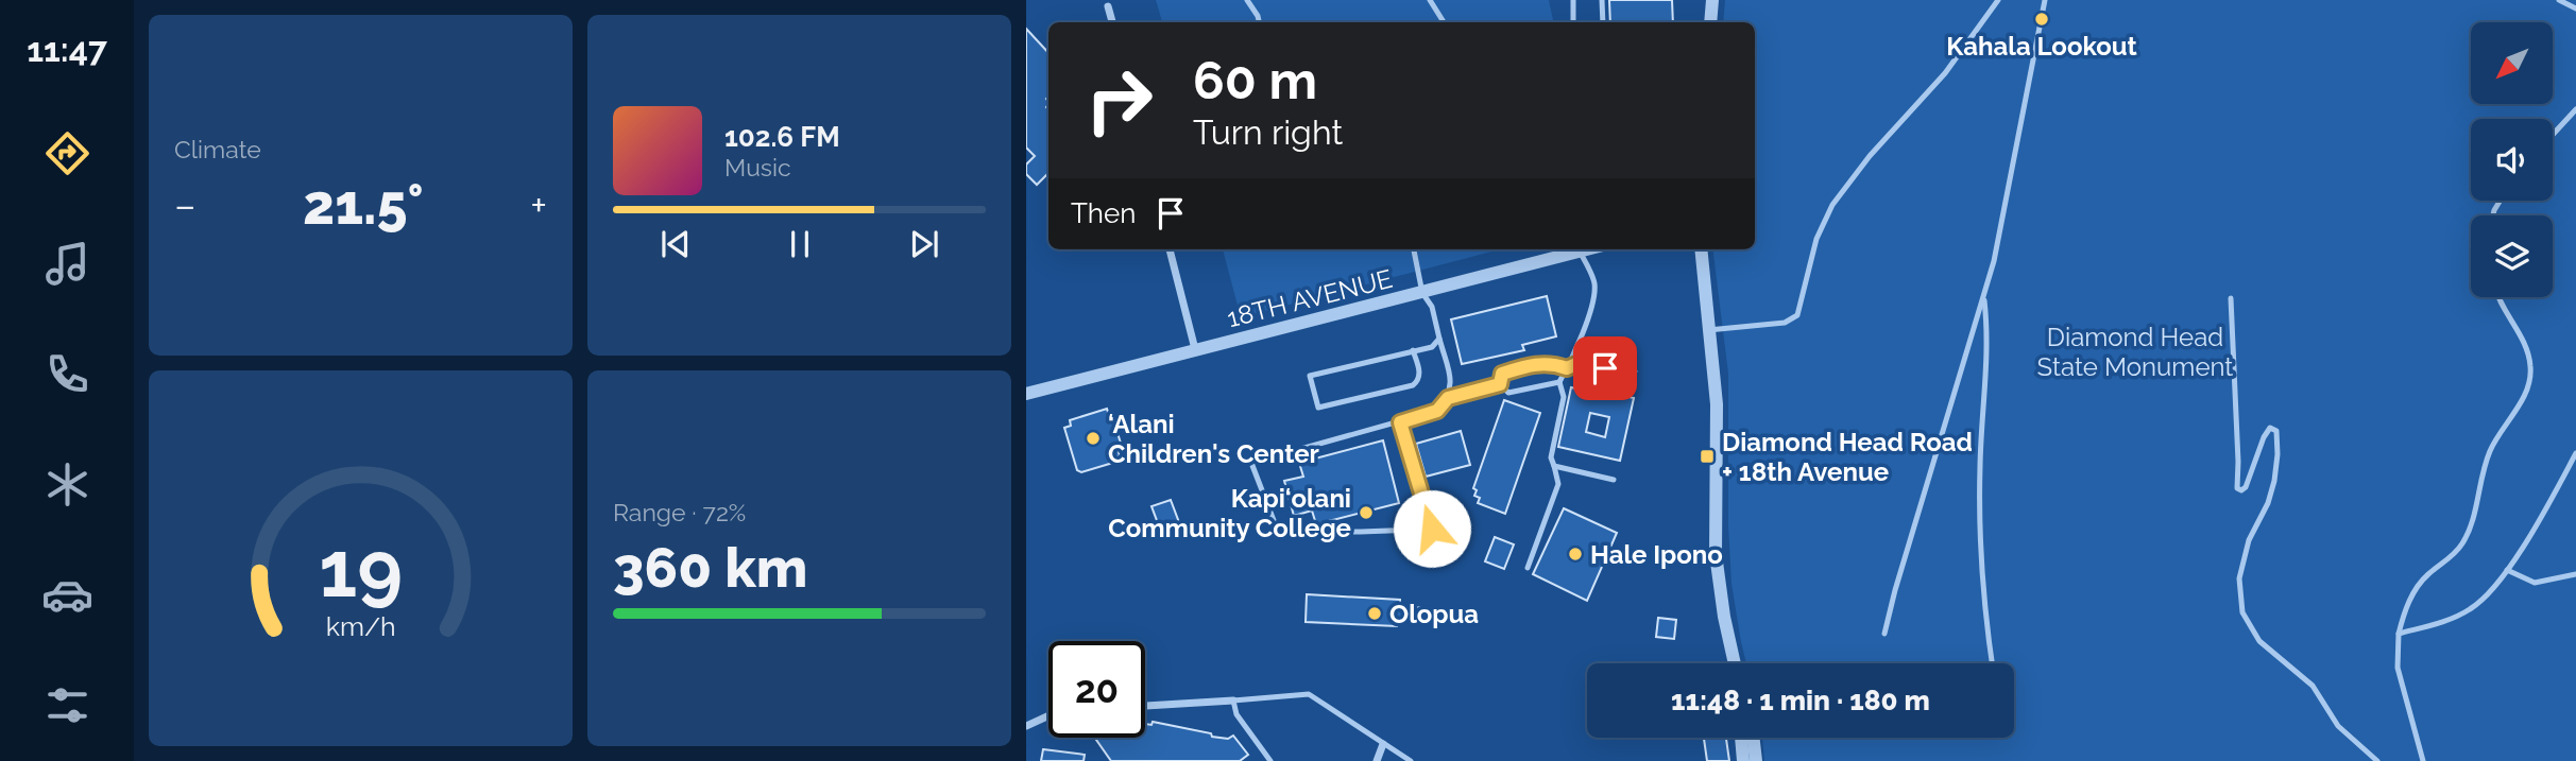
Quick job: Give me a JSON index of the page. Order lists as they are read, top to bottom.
{
  "streets": {
    "street": ["18TH AVENUE"]
  },
  "parks": ["Diamond Head State Monument"],
  "places": {
    "other": [
      "Kahala Lookout",
      "‘Alani Children's Center",
      "Kapi‘olani Community College",
      "Hale Ipono",
      "Olopua"
    ],
    "transit": ["Diamond Head Road + 18th Avenue"]
  },
  "north": "bottom left",
  "page": {
    "tabs": "11:47",
    "tile": [
      "Climate",
      ["Range · 72%", "360 km"]
    ],
    "turn": ["60 m", "Turn right"],
    "song": ["102.6 FM", "Music"],
    "heat": ["−", "21.5°", "+"],
    "then": "Then",
    "limit": "20",
    "trip": "11:48 · 1 min · 180 m",
    "gauge": ["19", "km/h"]
  }
}
